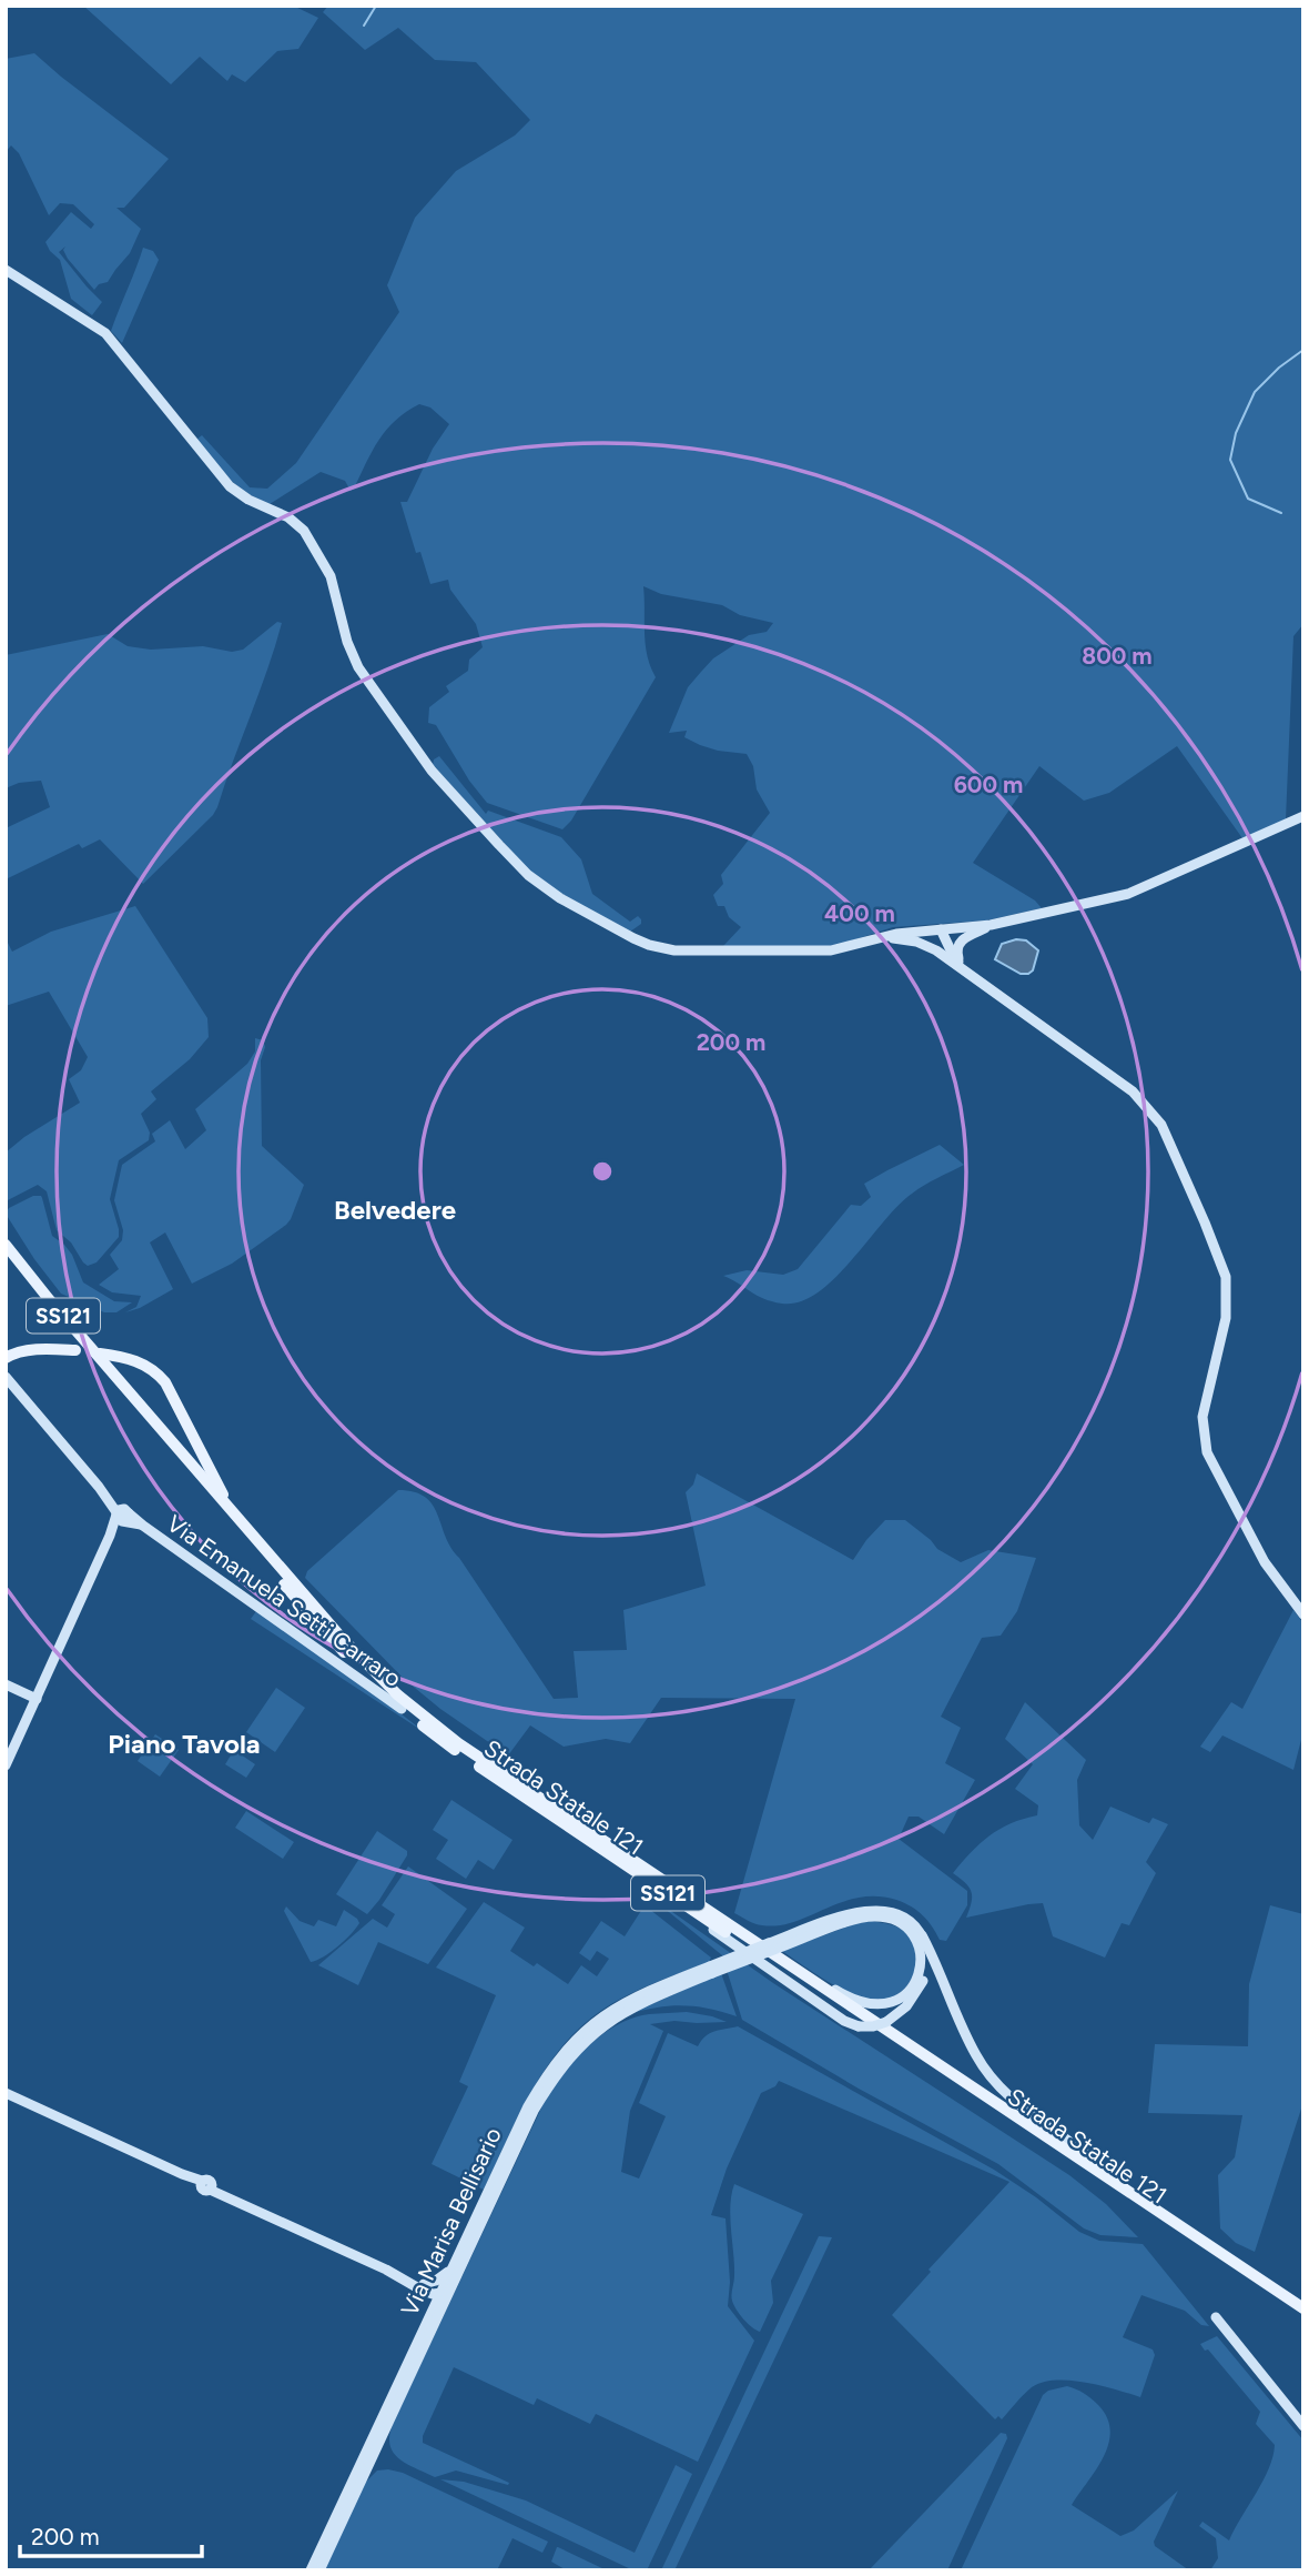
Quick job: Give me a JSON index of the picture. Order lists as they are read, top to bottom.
{
  "streets": {
    "main road": [
      "SS121",
      "Via Emanuela Setti Carraro",
      "Strada Statale 121",
      "Via Marisa Bellisario"
    ]
  },
  "crossings": [
    ["SS121", "Strada Statale 121"],
    ["Via Emanuela Setti Carraro", "Strada Statale 121"]
  ],
  "districts": ["Belvedere", "Piano Tavola"],
  "scale_bar": "200 m",
  "rings": [
    "800 m",
    "600 m",
    "400 m",
    "200 m"
  ]
}
